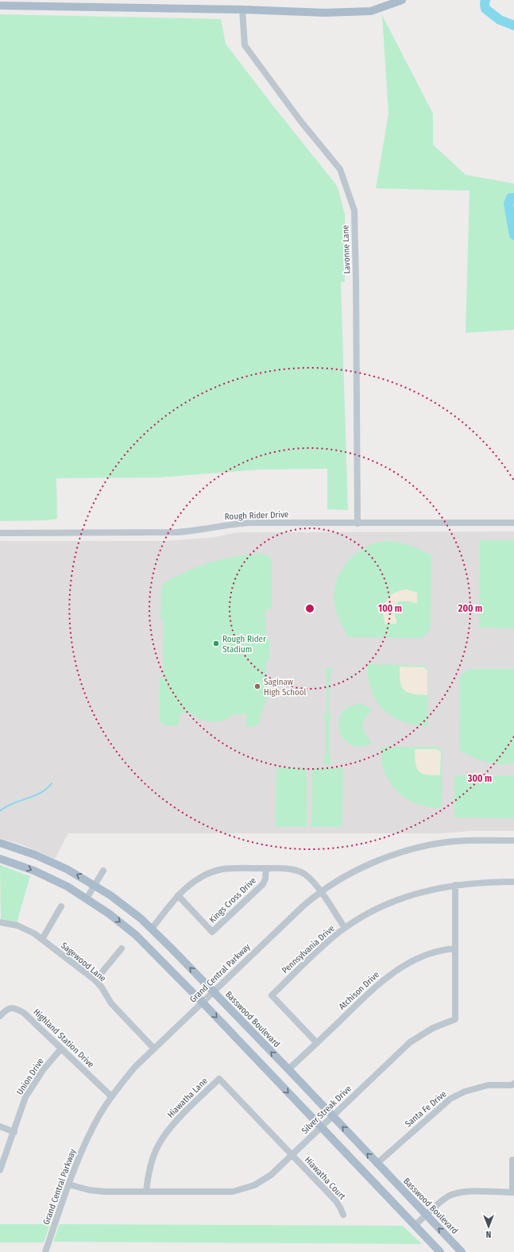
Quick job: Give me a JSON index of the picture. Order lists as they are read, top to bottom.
{
  "streets": {
    "main road": ["Basswood Boulevard"],
    "street": [
      "Lavonne Lane",
      "Rough Rider Drive",
      "Kings Cross Drive",
      "Pennsylvania Drive",
      "Sagewood Lane",
      "Grand Central Parkway",
      "Atchison Drive",
      "Highland Station Drive",
      "Union Drive",
      "Hiawatha Lane",
      "Santa Fe Drive",
      "Silver Streak Drive",
      "Hiawatha Court"
    ]
  },
  "crossings": [
    ["Lavonne Lane", "Rough Rider Drive"],
    ["Pennsylvania Drive", "Atchison Drive"],
    ["Pennsylvania Drive", "Silver Streak Drive"],
    ["Sagewood Lane", "Grand Central Parkway"],
    ["Grand Central Parkway", "Basswood Boulevard"],
    ["Grand Central Parkway", "Highland Station Drive"],
    ["Grand Central Parkway", "Silver Streak Drive"],
    ["Atchison Drive", "Basswood Boulevard"],
    ["Atchison Drive", "Silver Streak Drive"],
    ["Basswood Boulevard", "Santa Fe Drive"],
    ["Basswood Boulevard", "Silver Streak Drive"],
    ["Highland Station Drive", "Union Drive"],
    ["Hiawatha Lane", "Silver Streak Drive"],
    ["Hiawatha Lane", "Hiawatha Court"],
    ["Silver Streak Drive", "Hiawatha Court"]
  ],
  "places": ["Rough Rider Stadium", "Saginaw High School"],
  "north": "bottom",
  "rings": ["100 m", "200 m", "300 m"]
}
